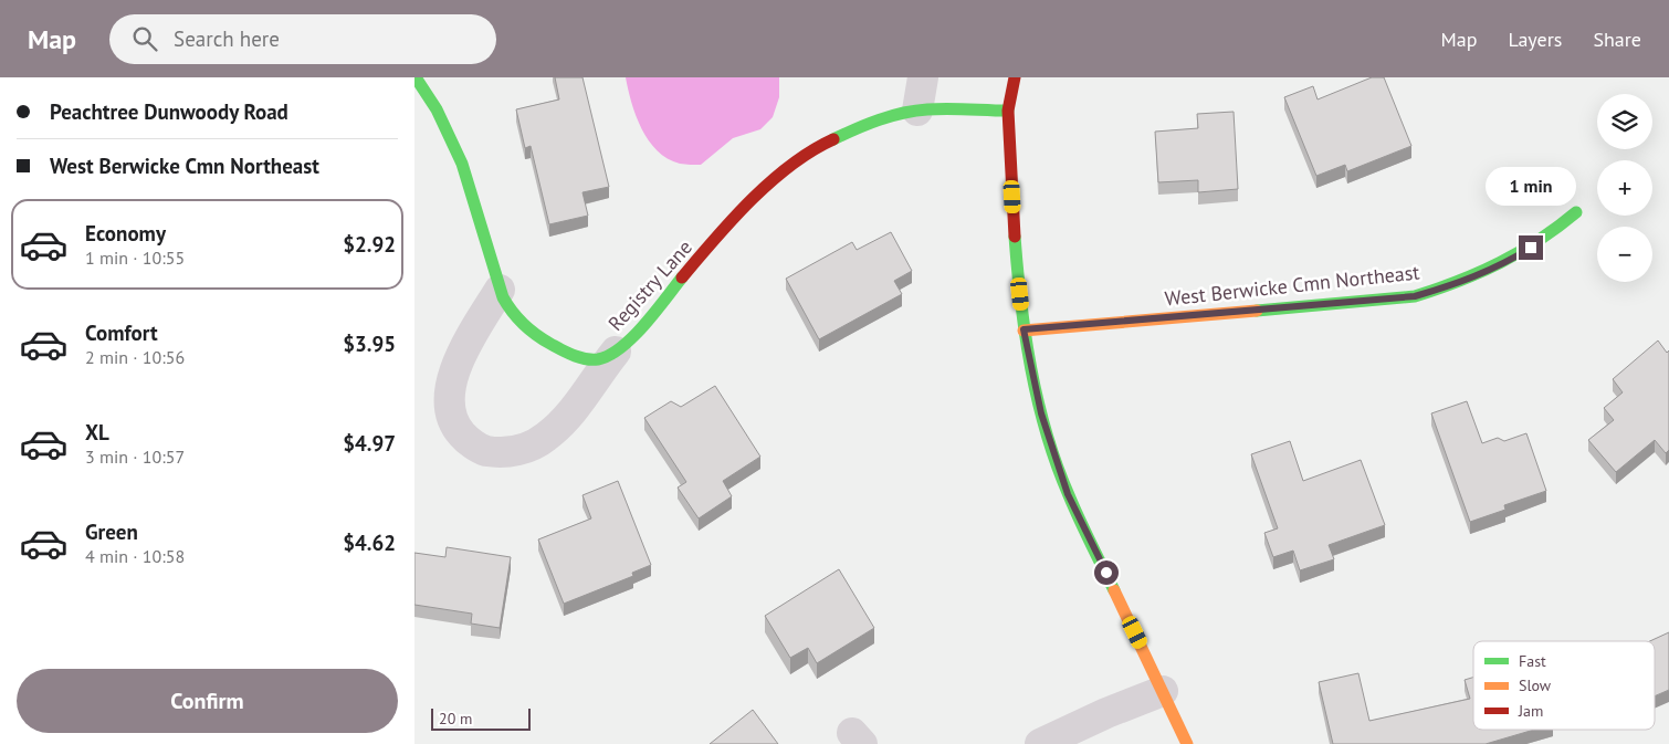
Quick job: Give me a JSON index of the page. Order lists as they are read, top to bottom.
{
  "streets": {
    "street": ["Registry Lane", "West Berwicke Cmn Northeast"]
  },
  "legend": ["Fast", "Slow", "Jam"],
  "scale_bar": "20 m",
  "page": {
    "header": "Map",
    "search": "Search here",
    "nav": ["Map", "Layers", "Share"],
    "banner": ["Peachtree Dunwoody Road", "West Berwicke Cmn Northeast"],
    "map_buttons": ["+", "−"],
    "bubble": "1 min",
    "list": [
      {
        "name": "Economy",
        "note": "1 min · 10:55",
        "value": "$2.92"
      },
      {
        "name": "Comfort",
        "note": "2 min · 10:56",
        "value": "$3.95"
      },
      {
        "name": "XL",
        "note": "3 min · 10:57",
        "value": "$4.97"
      },
      {
        "name": "Green",
        "note": "4 min · 10:58",
        "value": "$4.62"
      }
    ],
    "buttons": "Confirm",
    "scale": "20 m"
  }
}
